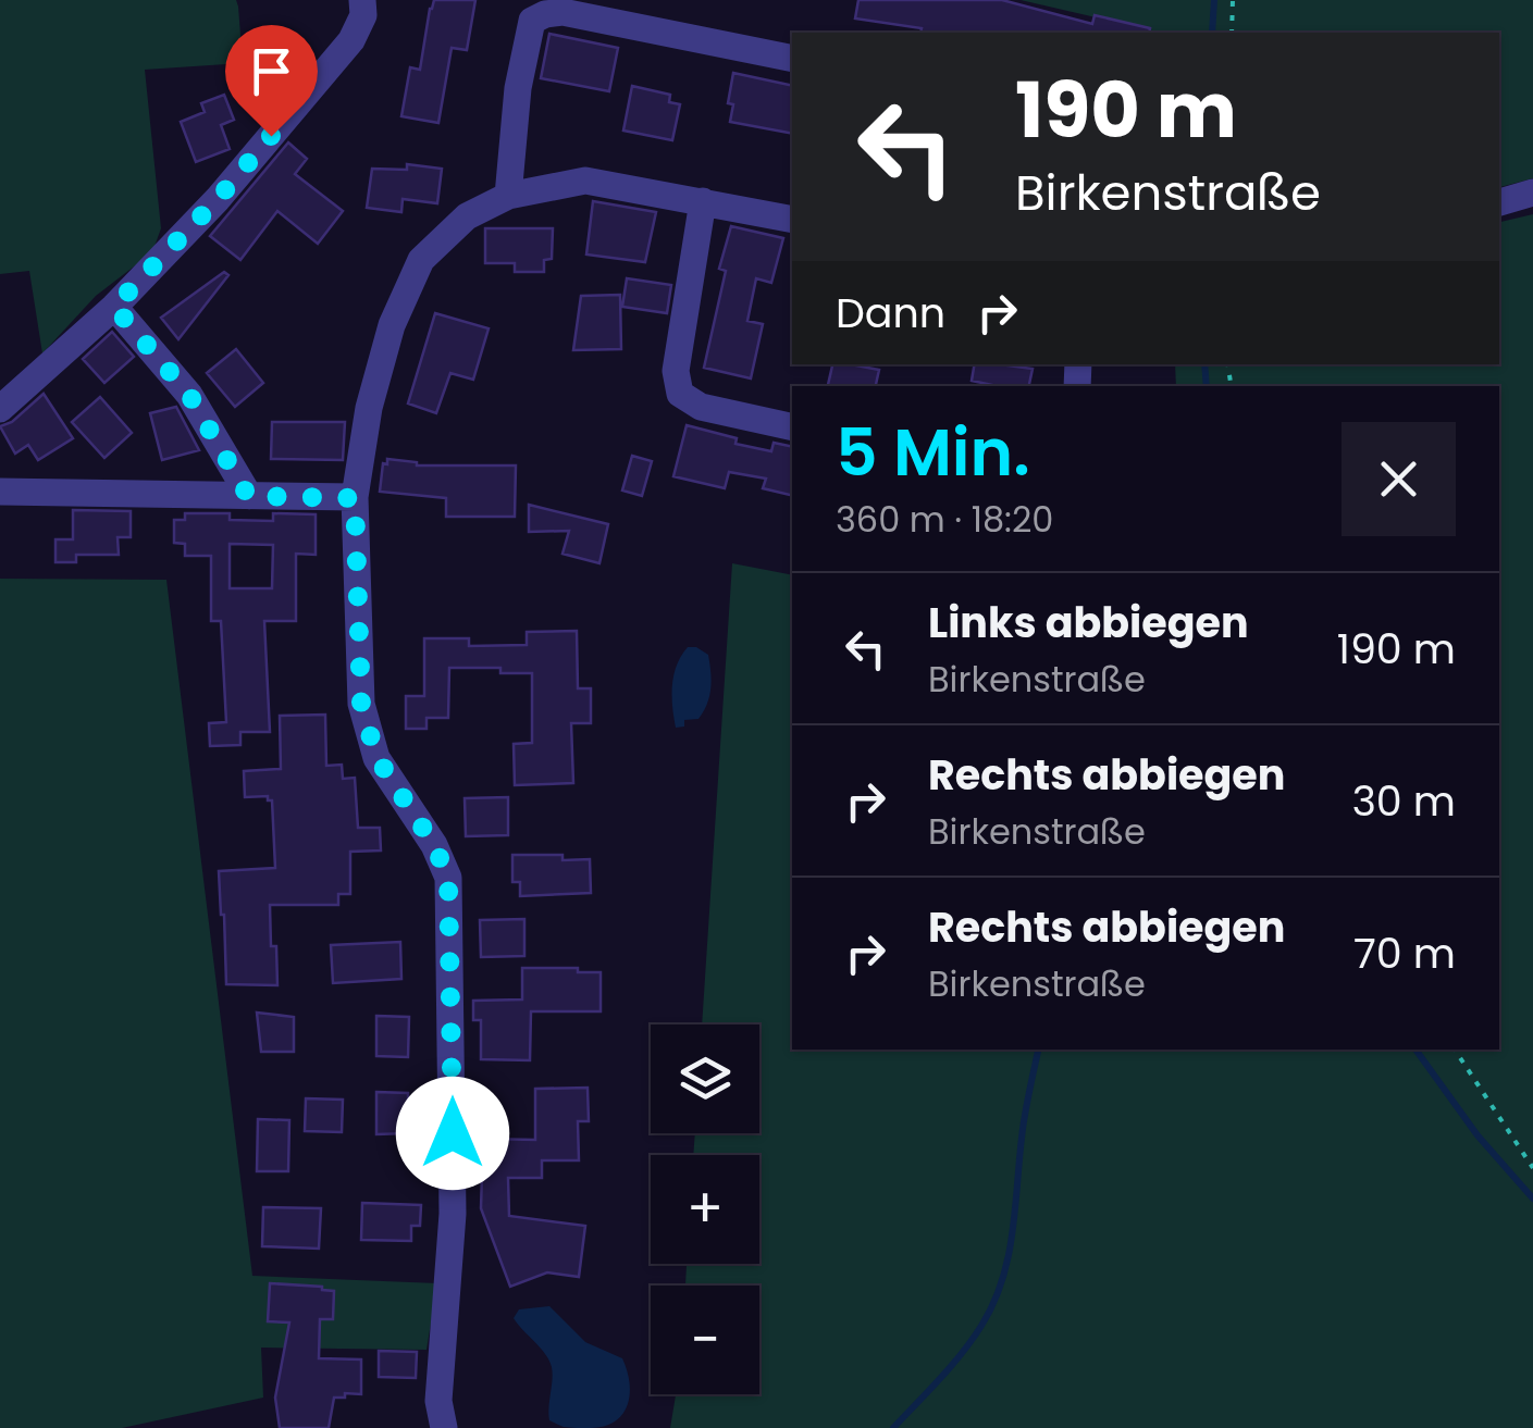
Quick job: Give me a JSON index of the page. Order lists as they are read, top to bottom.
{
  "page": {
    "turn": ["190 m", "Birkenstraße"],
    "then": "Dann",
    "heading": ["5 Min.", "360 m · 18:20"],
    "list": [
      {
        "name": "Links abbiegen",
        "note": "Birkenstraße",
        "value": "190 m"
      },
      {
        "name": "Rechts abbiegen",
        "note": "Birkenstraße",
        "value": "30 m"
      },
      {
        "name": "Rechts abbiegen",
        "note": "Birkenstraße",
        "value": "70 m"
      }
    ],
    "map_buttons": ["+", "−"]
  }
}
